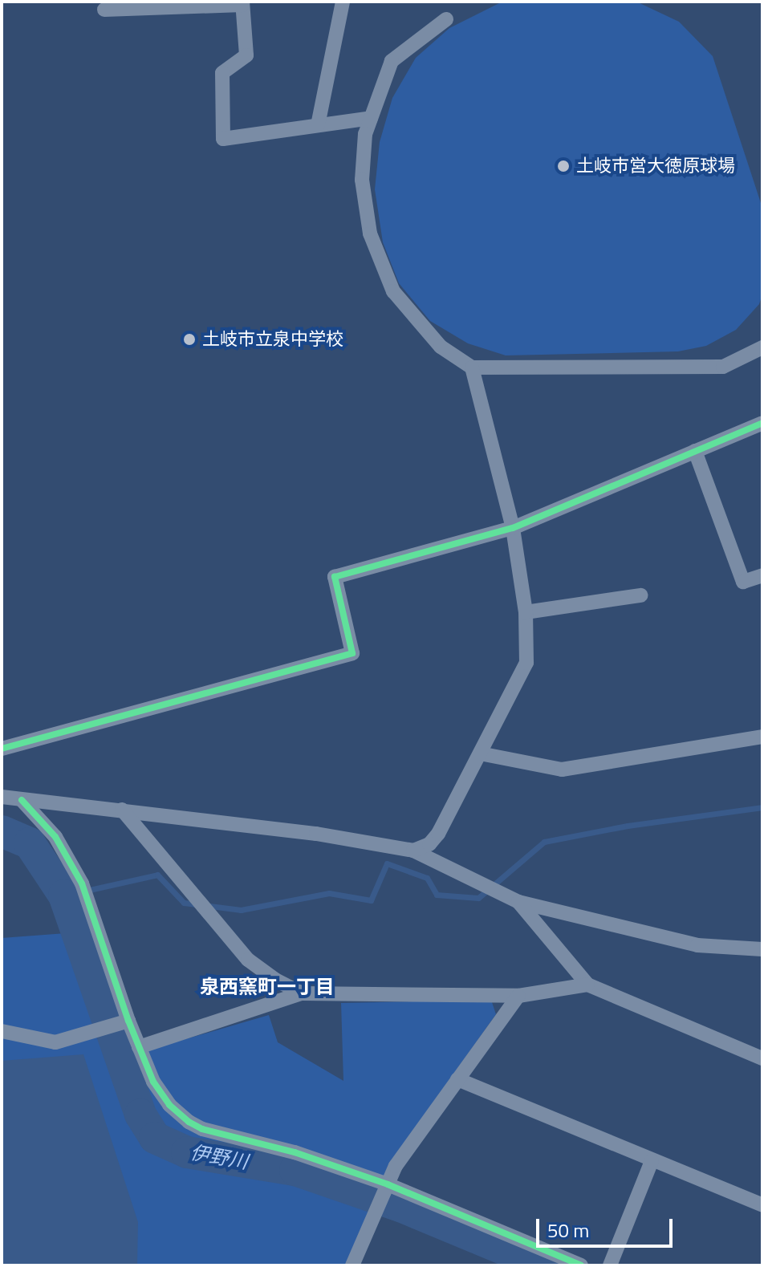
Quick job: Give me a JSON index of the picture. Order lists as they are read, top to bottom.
{
  "districts": ["泉西窯町一丁目"],
  "water": ["伊野川"],
  "places": ["土岐市営大徳原球場", "土岐市立泉中学校"],
  "scale_bar": "50 m"
}
